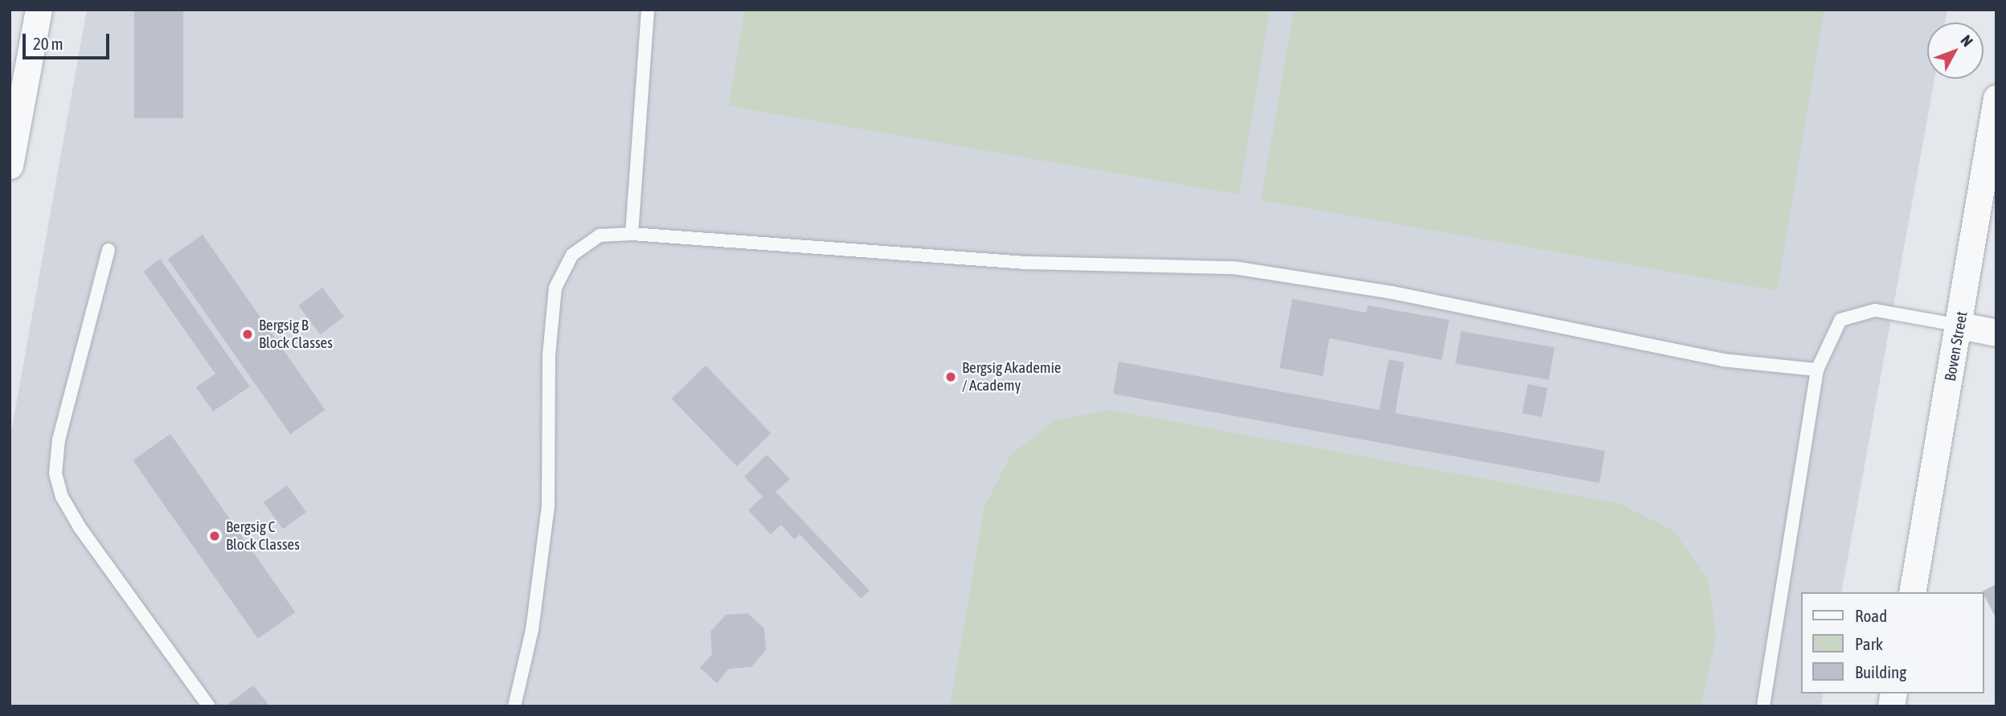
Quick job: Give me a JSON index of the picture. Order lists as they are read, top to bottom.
{
  "streets": {
    "street": ["Boven Street"]
  },
  "places": ["Bergsig B Block Classes", "Bergsig Akademie / Academy", "Bergsig C Block Classes"],
  "legend": ["Road", "Park", "Building"],
  "scale_bar": "20 m",
  "north": "top right"
}
